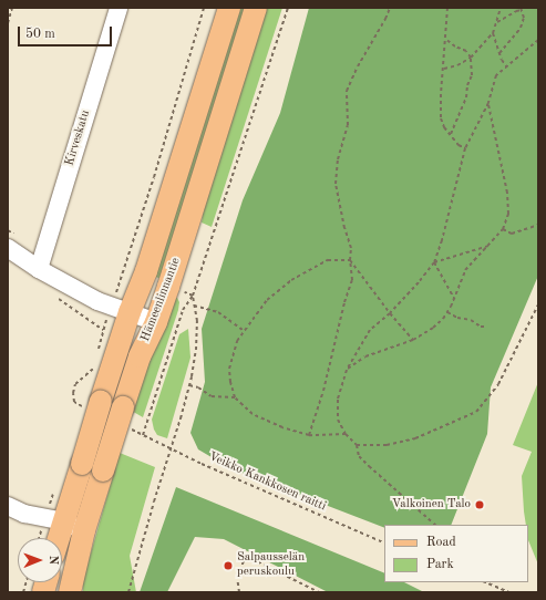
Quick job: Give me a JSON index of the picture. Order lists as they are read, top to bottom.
{
  "streets": {
    "main road": ["Hämeenlinnantie"],
    "street": ["Kirveskatu"],
    "path": ["Veikko Kankkosen raitti"]
  },
  "crossings": [
    ["Hämeenlinnantie", "Veikko Kankkosen raitti"]
  ],
  "places": ["Valkoinen Talo", "Salpausselän peruskoulu"],
  "legend": ["Road", "Park"],
  "scale_bar": "50 m",
  "north": "right"
}
